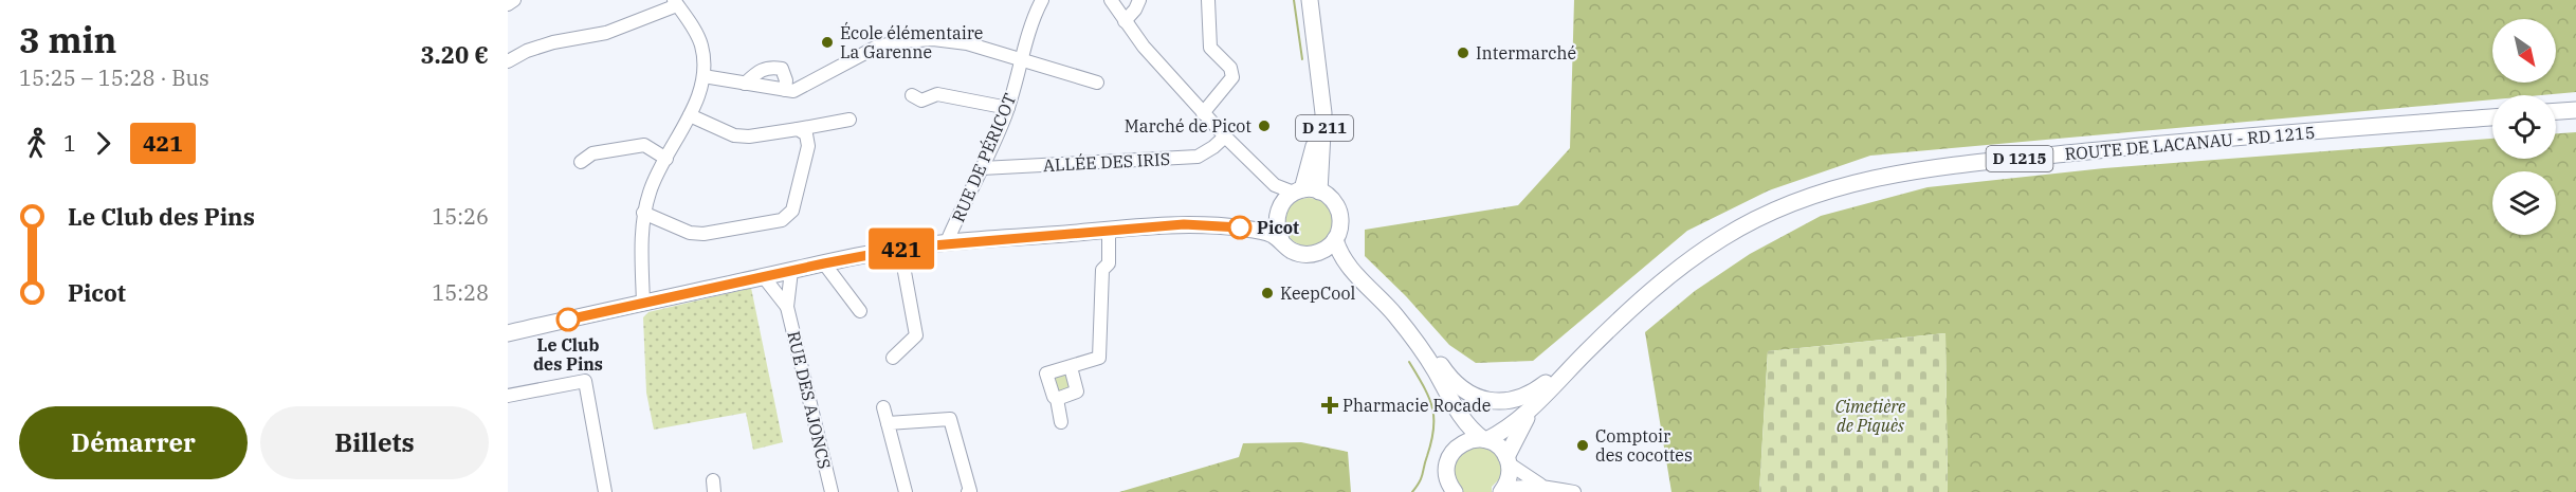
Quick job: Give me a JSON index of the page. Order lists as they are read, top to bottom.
{
  "streets": {
    "main road": ["D 211", "ROUTE DE LACANAU - RD 1215", "D 1215"],
    "street": ["RUE DE PÉRICOT", "ALLÉE DES IRIS", "RUE DES AJONCS"]
  },
  "crossings": [
    ["ROUTE DE LACANAU - RD 1215", "D 1215"],
    ["RUE DE PÉRICOT", "ALLÉE DES IRIS"]
  ],
  "parks": ["Cimetière de Piquès"],
  "places": {
    "other": [
      "École élémentaire La Garenne",
      "Intermarché",
      "Marché de Picot",
      "Picot",
      "KeepCool",
      "Le Club des Pins",
      "Comptoir des cocottes"
    ],
    "health": ["Pharmacie Rocade"]
  },
  "lines": ["bus line 421"],
  "north": "bottom right",
  "page": {
    "heading": ["3 min", "15:25 – 15:28 · Bus", "3.20 €"],
    "on_map": "421",
    "legs": ["1", "421"],
    "list": [
      {
        "name": "Le Club des Pins",
        "value": "15:26"
      },
      {
        "name": "Picot",
        "value": "15:28"
      }
    ],
    "buttons": ["Démarrer", "Billets"]
  }
}
